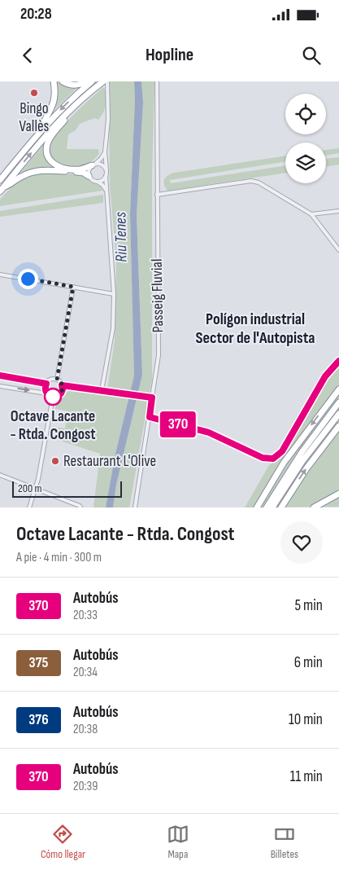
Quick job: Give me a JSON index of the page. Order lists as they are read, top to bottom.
{
  "streets": {
    "street": ["Passeig Fluvial"]
  },
  "districts": ["Polígon industrial Sector de l'Autopista"],
  "water": ["Riu Tenes"],
  "places": ["Bingo Vallès", "Octave Lacante - Rtda. Congost", "Restaurant L'Olive"],
  "lines": ["bus line 370"],
  "scale_bar": "200 m",
  "page": {
    "status": "20:28",
    "header": "Hopline",
    "on_map": "370",
    "scale": "200 m",
    "heading": ["Octave Lacante - Rtda. Congost", "A pie · 4 min · 300 m"],
    "list": [
      {
        "mark": "370",
        "name": "Autobús",
        "note": "20:33",
        "value": "5 min"
      },
      {
        "mark": "375",
        "name": "Autobús",
        "note": "20:34",
        "value": "6 min"
      },
      {
        "mark": "376",
        "name": "Autobús",
        "note": "20:38",
        "value": "10 min"
      },
      {
        "mark": "370",
        "name": "Autobús",
        "note": "20:39",
        "value": "11 min"
      }
    ],
    "tabs": ["Cómo llegar", "Mapa", "Billetes"]
  }
}
